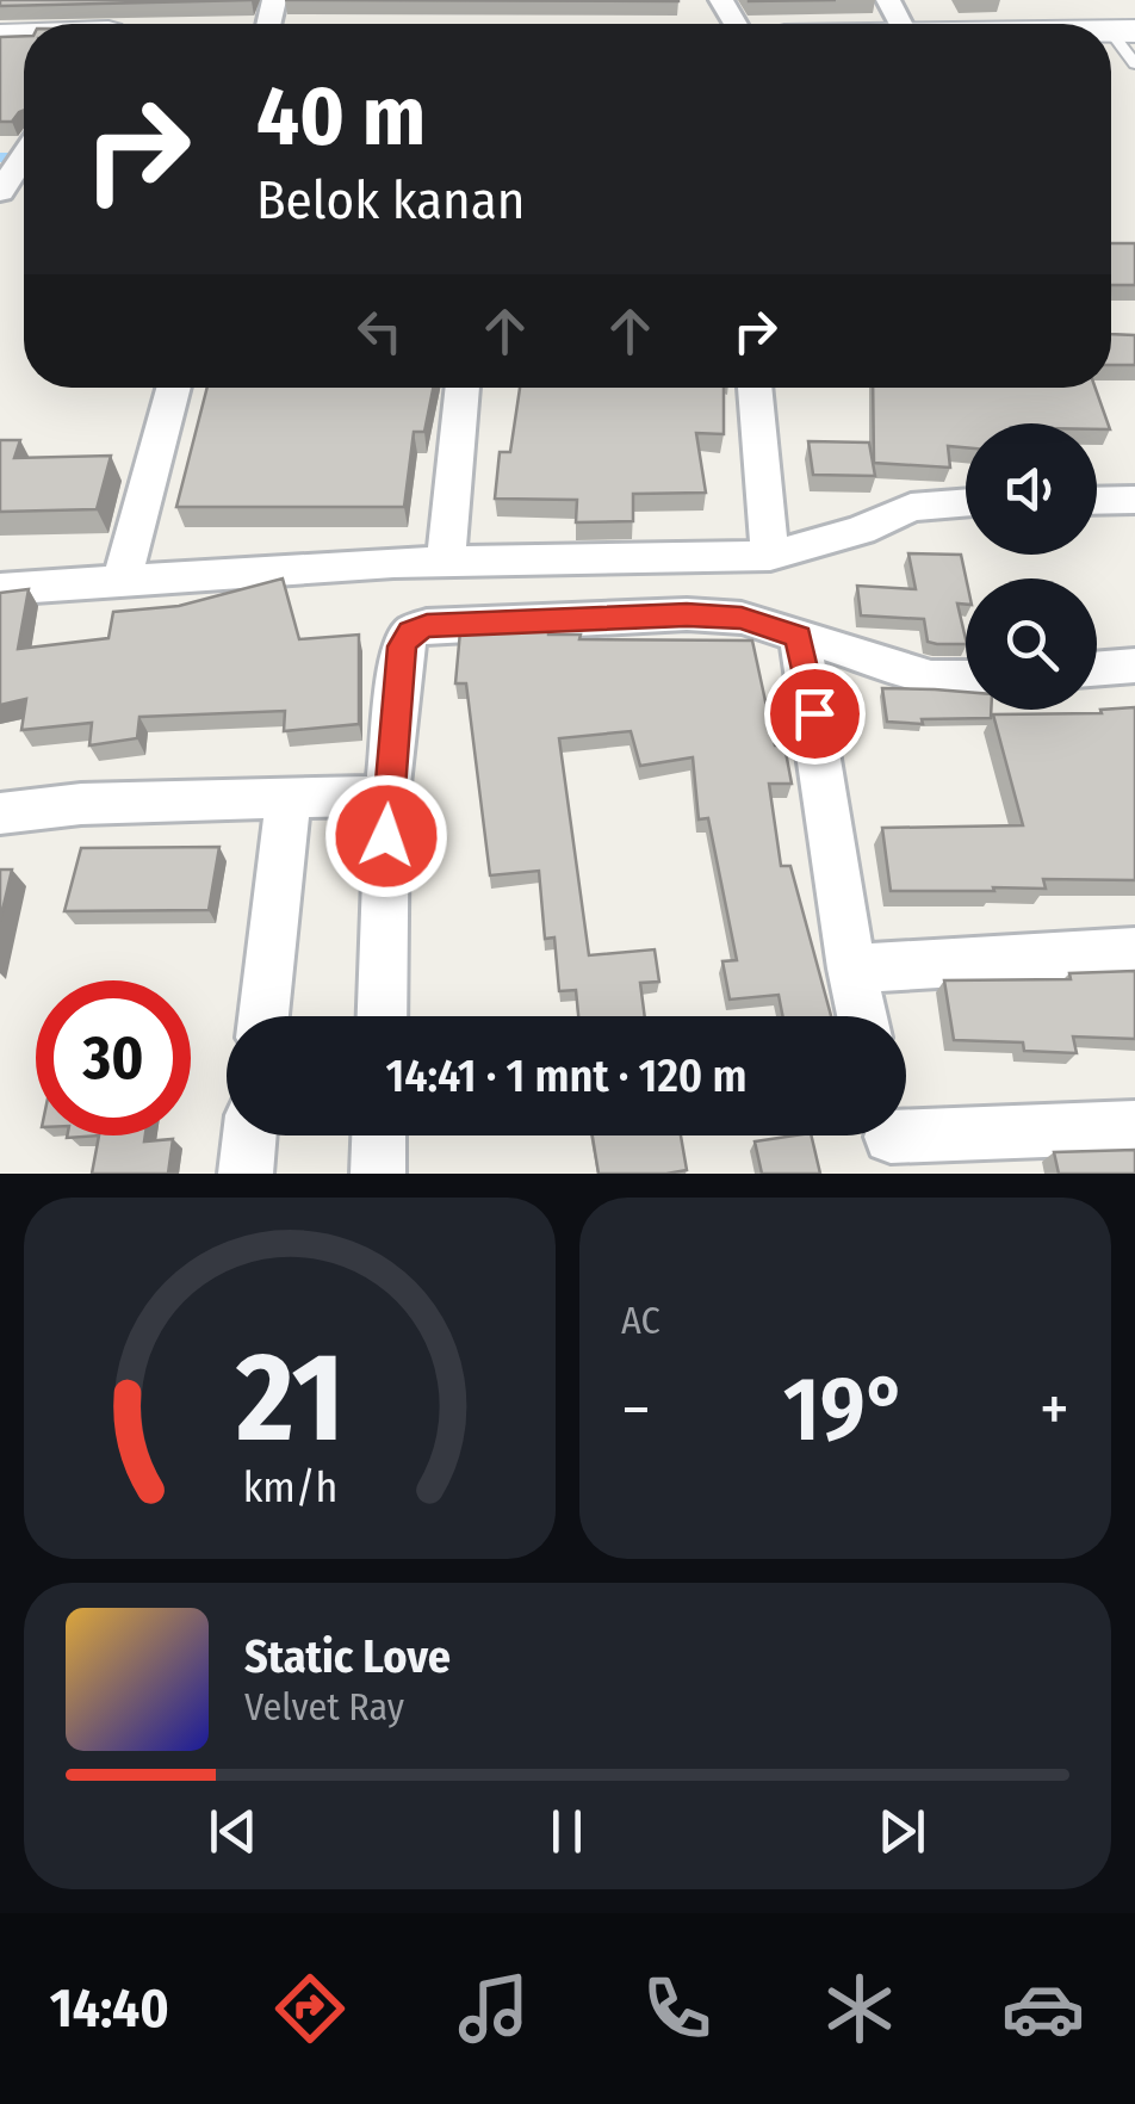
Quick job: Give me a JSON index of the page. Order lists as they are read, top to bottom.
{
  "page": {
    "turn": ["40 m", "Belok kanan"],
    "limit": "30",
    "trip": "14:41 · 1 mnt · 120 m",
    "tile": "AC",
    "heat": ["−", "19°", "+"],
    "song": ["Static Love", "Velvet Ray"],
    "tabs": "14:40",
    "gauge": ["21", "km/h"]
  }
}
